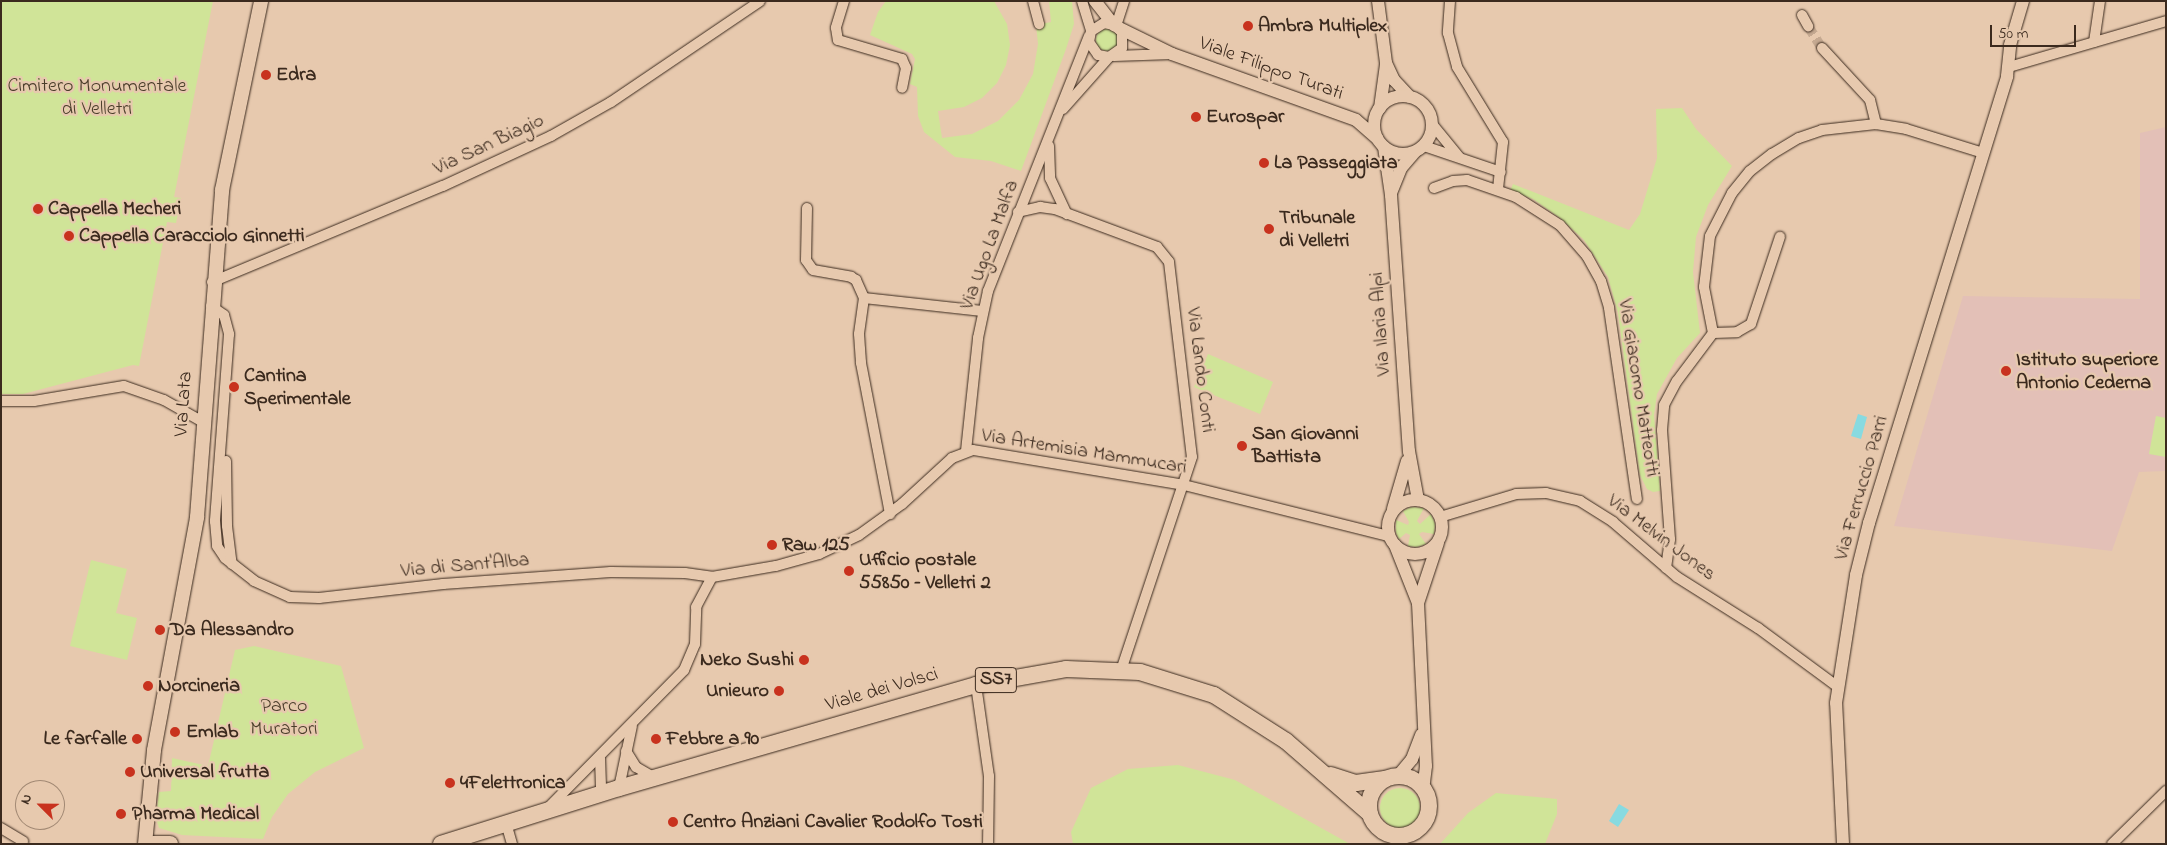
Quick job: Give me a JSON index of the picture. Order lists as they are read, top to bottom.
{
  "streets": {
    "main road": ["Via Lata", "SS7", "Viale dei Volsci"],
    "street": [
      "Viale Filippo Turati",
      "Via San Biagio",
      "Via Ugo La Malfa",
      "Via Ilaria Alpi",
      "Via Lando Conti",
      "Via Giacomo Matteotti",
      "Via Artemisia Mammucari",
      "Via Ferruccio Parri",
      "Via Melvin Jones",
      "Via di Sant'Alba"
    ]
  },
  "crossings": [
    ["Viale Filippo Turati", "Via Ugo La Malfa"],
    ["Viale Filippo Turati", "Via Ilaria Alpi"],
    ["Via San Biagio", "Via Lata"],
    ["Via Ugo La Malfa", "Via Artemisia Mammucari"],
    ["Via Ilaria Alpi", "Via Artemisia Mammucari"],
    ["Via Ilaria Alpi", "Via Melvin Jones"],
    ["Via Lando Conti", "Via Artemisia Mammucari"],
    ["Via Lando Conti", "Viale dei Volsci"],
    ["Via Lata", "Via di Sant'Alba"],
    ["Via Artemisia Mammucari", "Via Melvin Jones"],
    ["Via Artemisia Mammucari", "Via di Sant'Alba"],
    ["Via Ferruccio Parri", "Via Melvin Jones"],
    ["SS7", "Viale dei Volsci"]
  ],
  "parks": ["Cimitero Monumentale di Velletri", "Parco Muratori"],
  "places": [
    "Ambra Multiplex",
    "Edra",
    "Eurospar",
    "La Passeggiata",
    "Cappella Mecheri",
    "Tribunale di Velletri",
    "Cappella Caracciolo Ginnetti",
    "Istituto superiore Antonio Cederna",
    "Cantina Sperimentale",
    "San Giovanni Battista",
    "Raw 125",
    "Ufficio postale 55850 – Velletri 2",
    "Da Alessandro",
    "Neko Sushi",
    "Norcineria",
    "Unieuro",
    "Emlab",
    "Le farfalle",
    "Febbre a 90",
    "Universal frutta",
    "4Felettronica",
    "Pharma Medical",
    "Centro Anziani Cavalier Rodolfo Tosti"
  ],
  "scale_bar": "50 m",
  "north": "top left"
}
